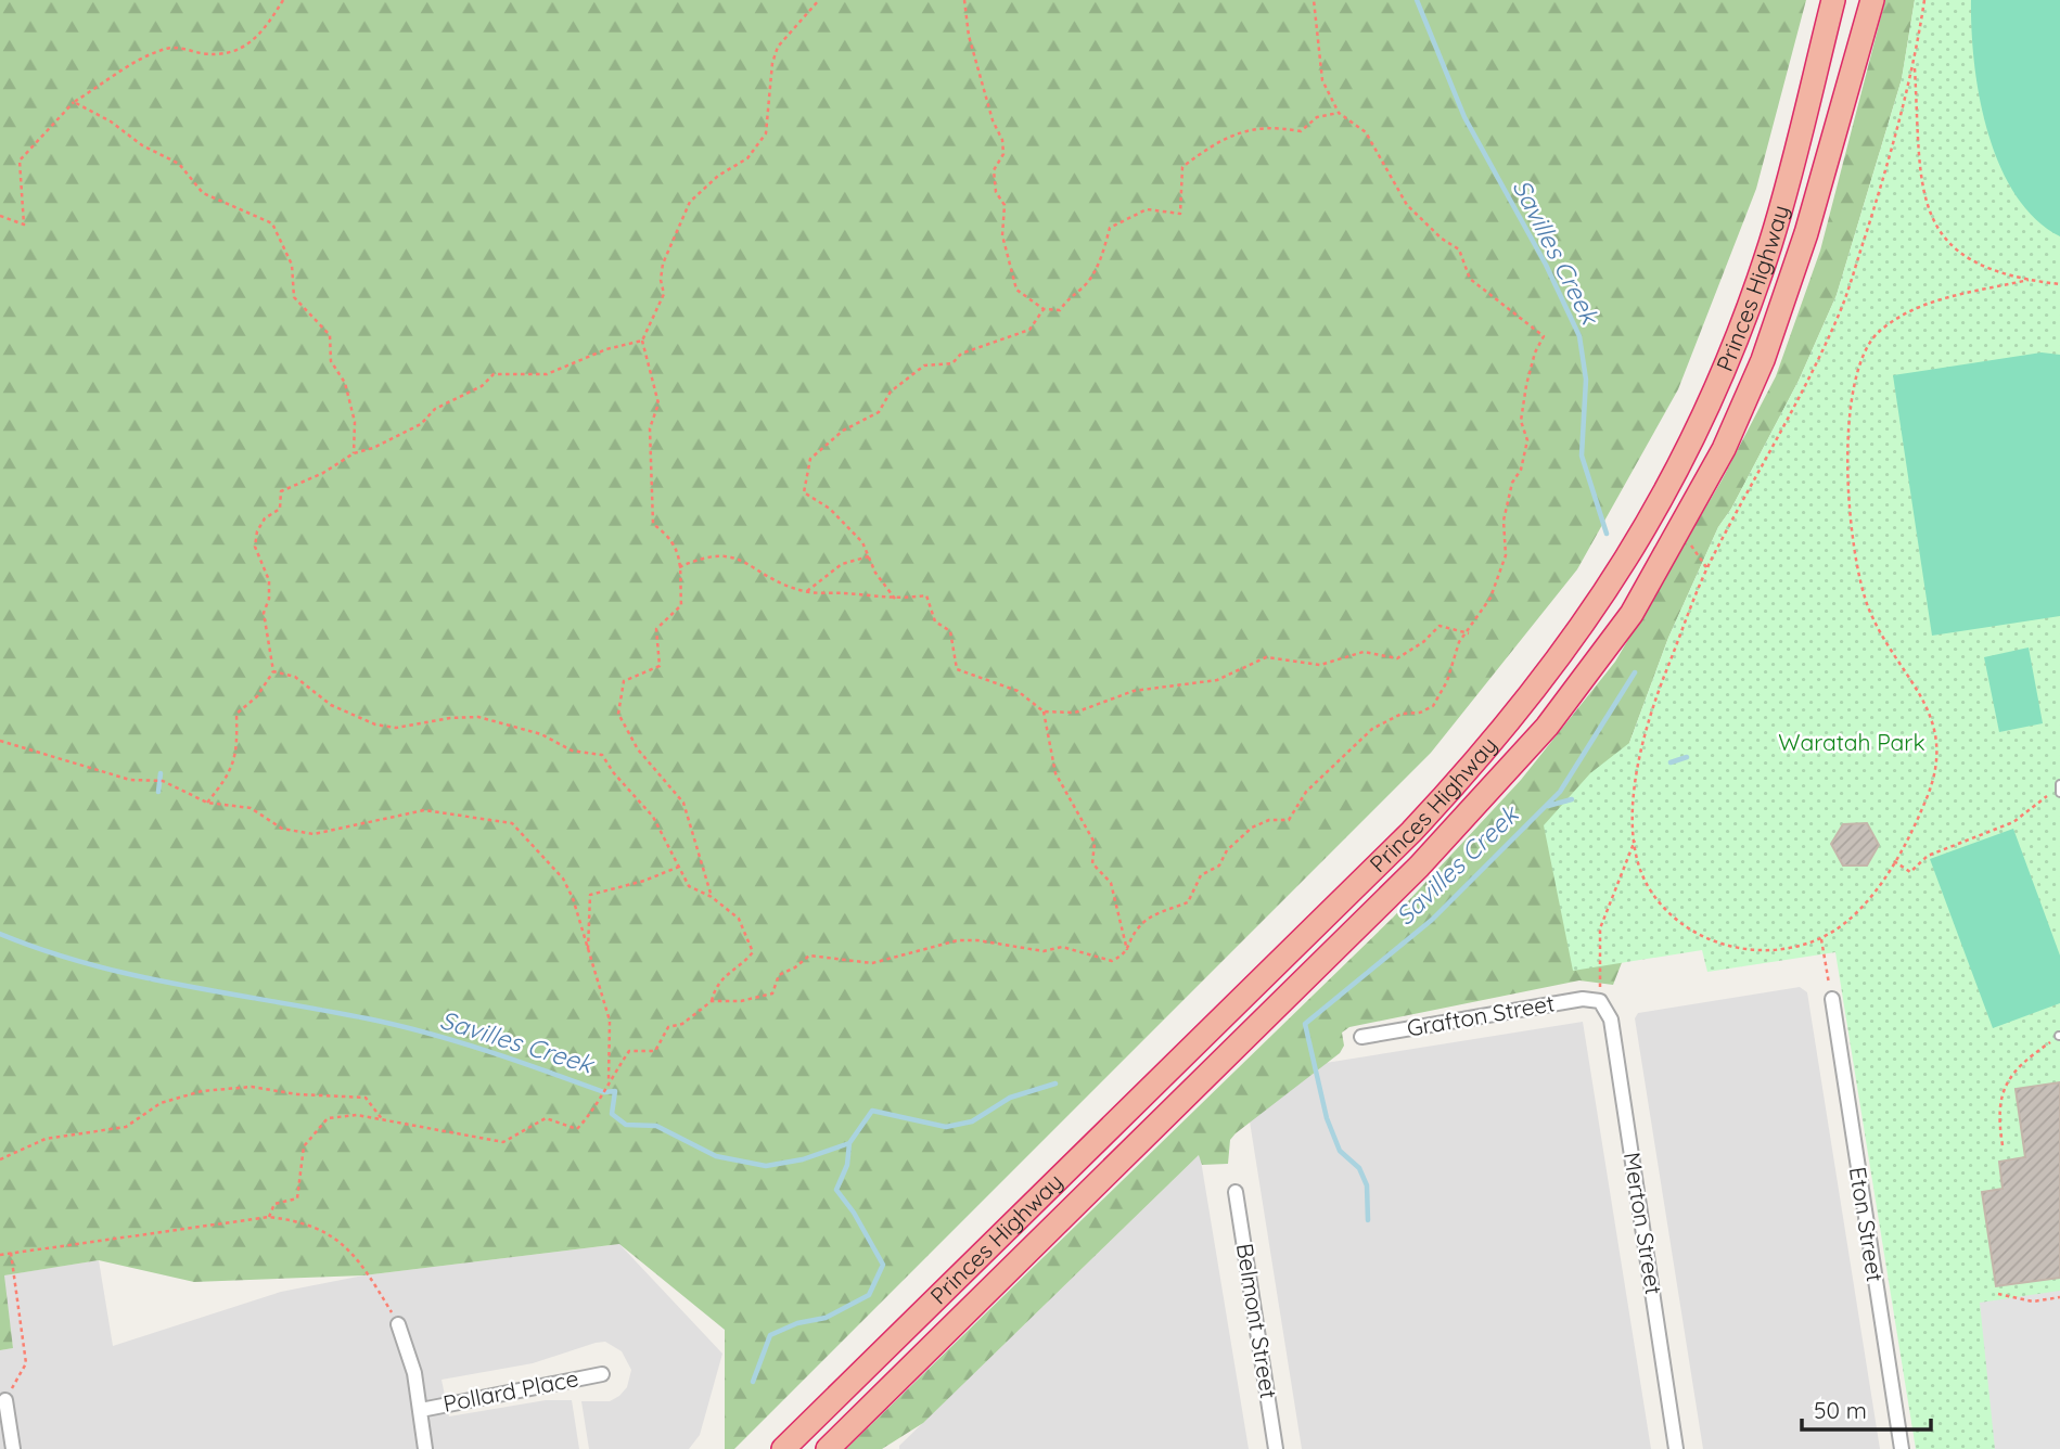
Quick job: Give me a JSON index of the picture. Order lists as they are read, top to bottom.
{
  "streets": {
    "highway": ["Princes Highway"],
    "street": [
      "Grafton Street",
      "Merton Street",
      "Eton Street",
      "Belmont Street",
      "Pollard Place"
    ]
  },
  "crossings": [
    ["Grafton Street", "Merton Street"]
  ],
  "water": ["Savilles Creek"],
  "parks": ["Waratah Park"],
  "scale_bar": "50 m"
}
